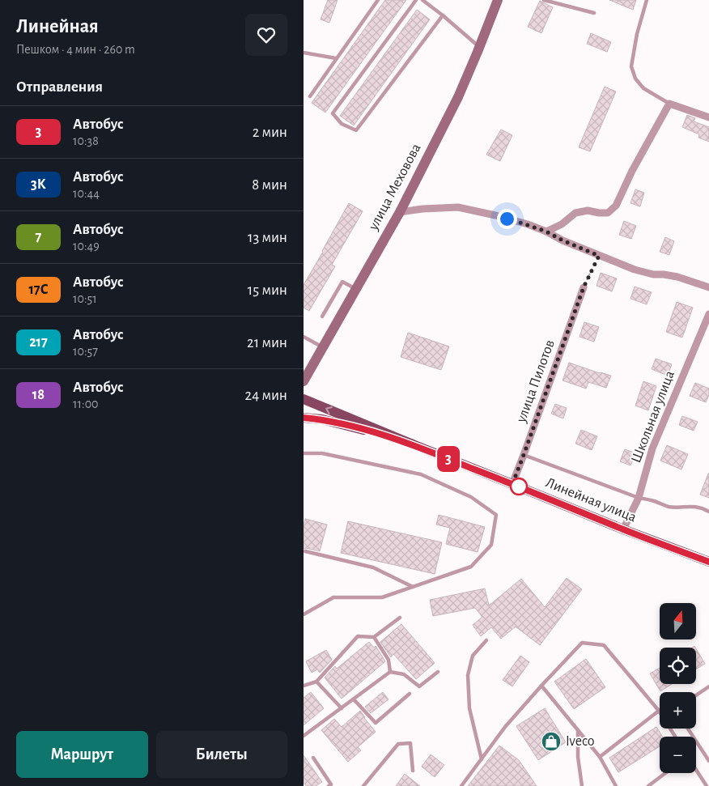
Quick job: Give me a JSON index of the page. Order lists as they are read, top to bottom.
{
  "streets": {
    "main road": ["Линейная улица"],
    "street": ["улица Меховова", "улица Пилотов", "Школьная улица"]
  },
  "crossings": [
    ["улица Пилотов", "Линейная улица"],
    ["Школьная улица", "Линейная улица"]
  ],
  "places": {
    "shop": ["Iveco"]
  },
  "lines": ["bus line 3"],
  "north": "top",
  "page": {
    "heading": [
      ["Линейная", "Пешком · 4 мин · 260 m"],
      "Отправления"
    ],
    "on_map": "3",
    "list": [
      {
        "mark": "3",
        "name": "Автобус",
        "note": "10:38",
        "value": "2 мин"
      },
      {
        "mark": "3К",
        "name": "Автобус",
        "note": "10:44",
        "value": "8 мин"
      },
      {
        "mark": "7",
        "name": "Автобус",
        "note": "10:49",
        "value": "13 мин"
      },
      {
        "mark": "17С",
        "name": "Автобус",
        "note": "10:51",
        "value": "15 мин"
      },
      {
        "mark": "217",
        "name": "Автобус",
        "note": "10:57",
        "value": "21 мин"
      },
      {
        "mark": "18",
        "name": "Автобус",
        "note": "11:00",
        "value": "24 мин"
      }
    ],
    "map_buttons": ["+", "−"],
    "buttons": ["Маршрут", "Билеты"]
  }
}
